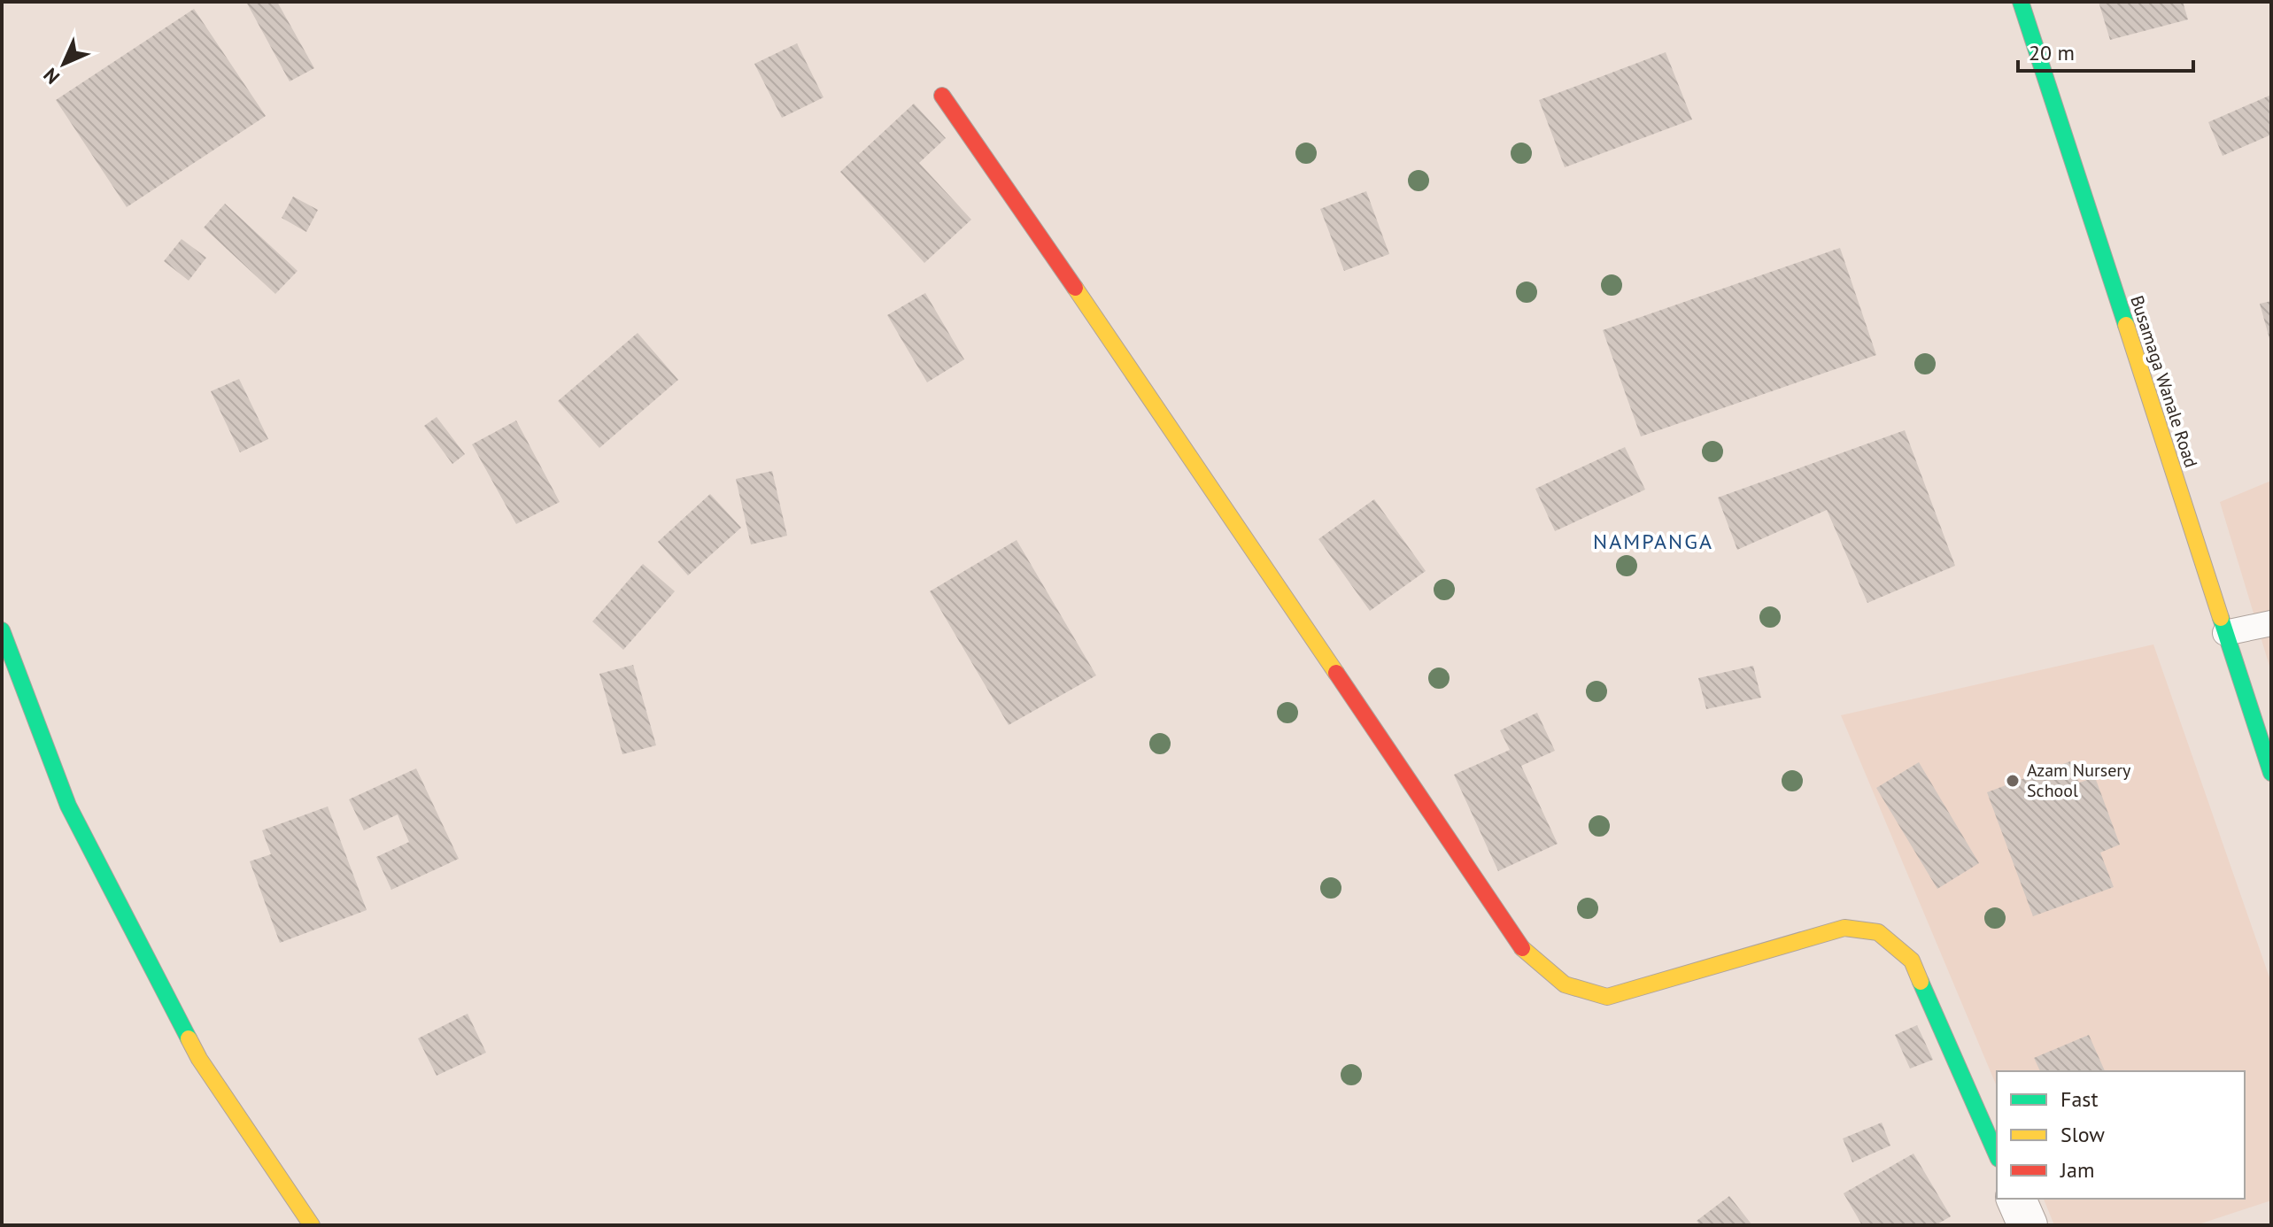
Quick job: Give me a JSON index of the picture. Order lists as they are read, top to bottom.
{
  "streets": {
    "street": ["Busamaga Wanale Road"]
  },
  "districts": ["NAMPANGA"],
  "places": ["Azam Nursery School"],
  "legend": ["Fast", "Slow", "Jam"],
  "scale_bar": "20 m",
  "north": "bottom left"
}
